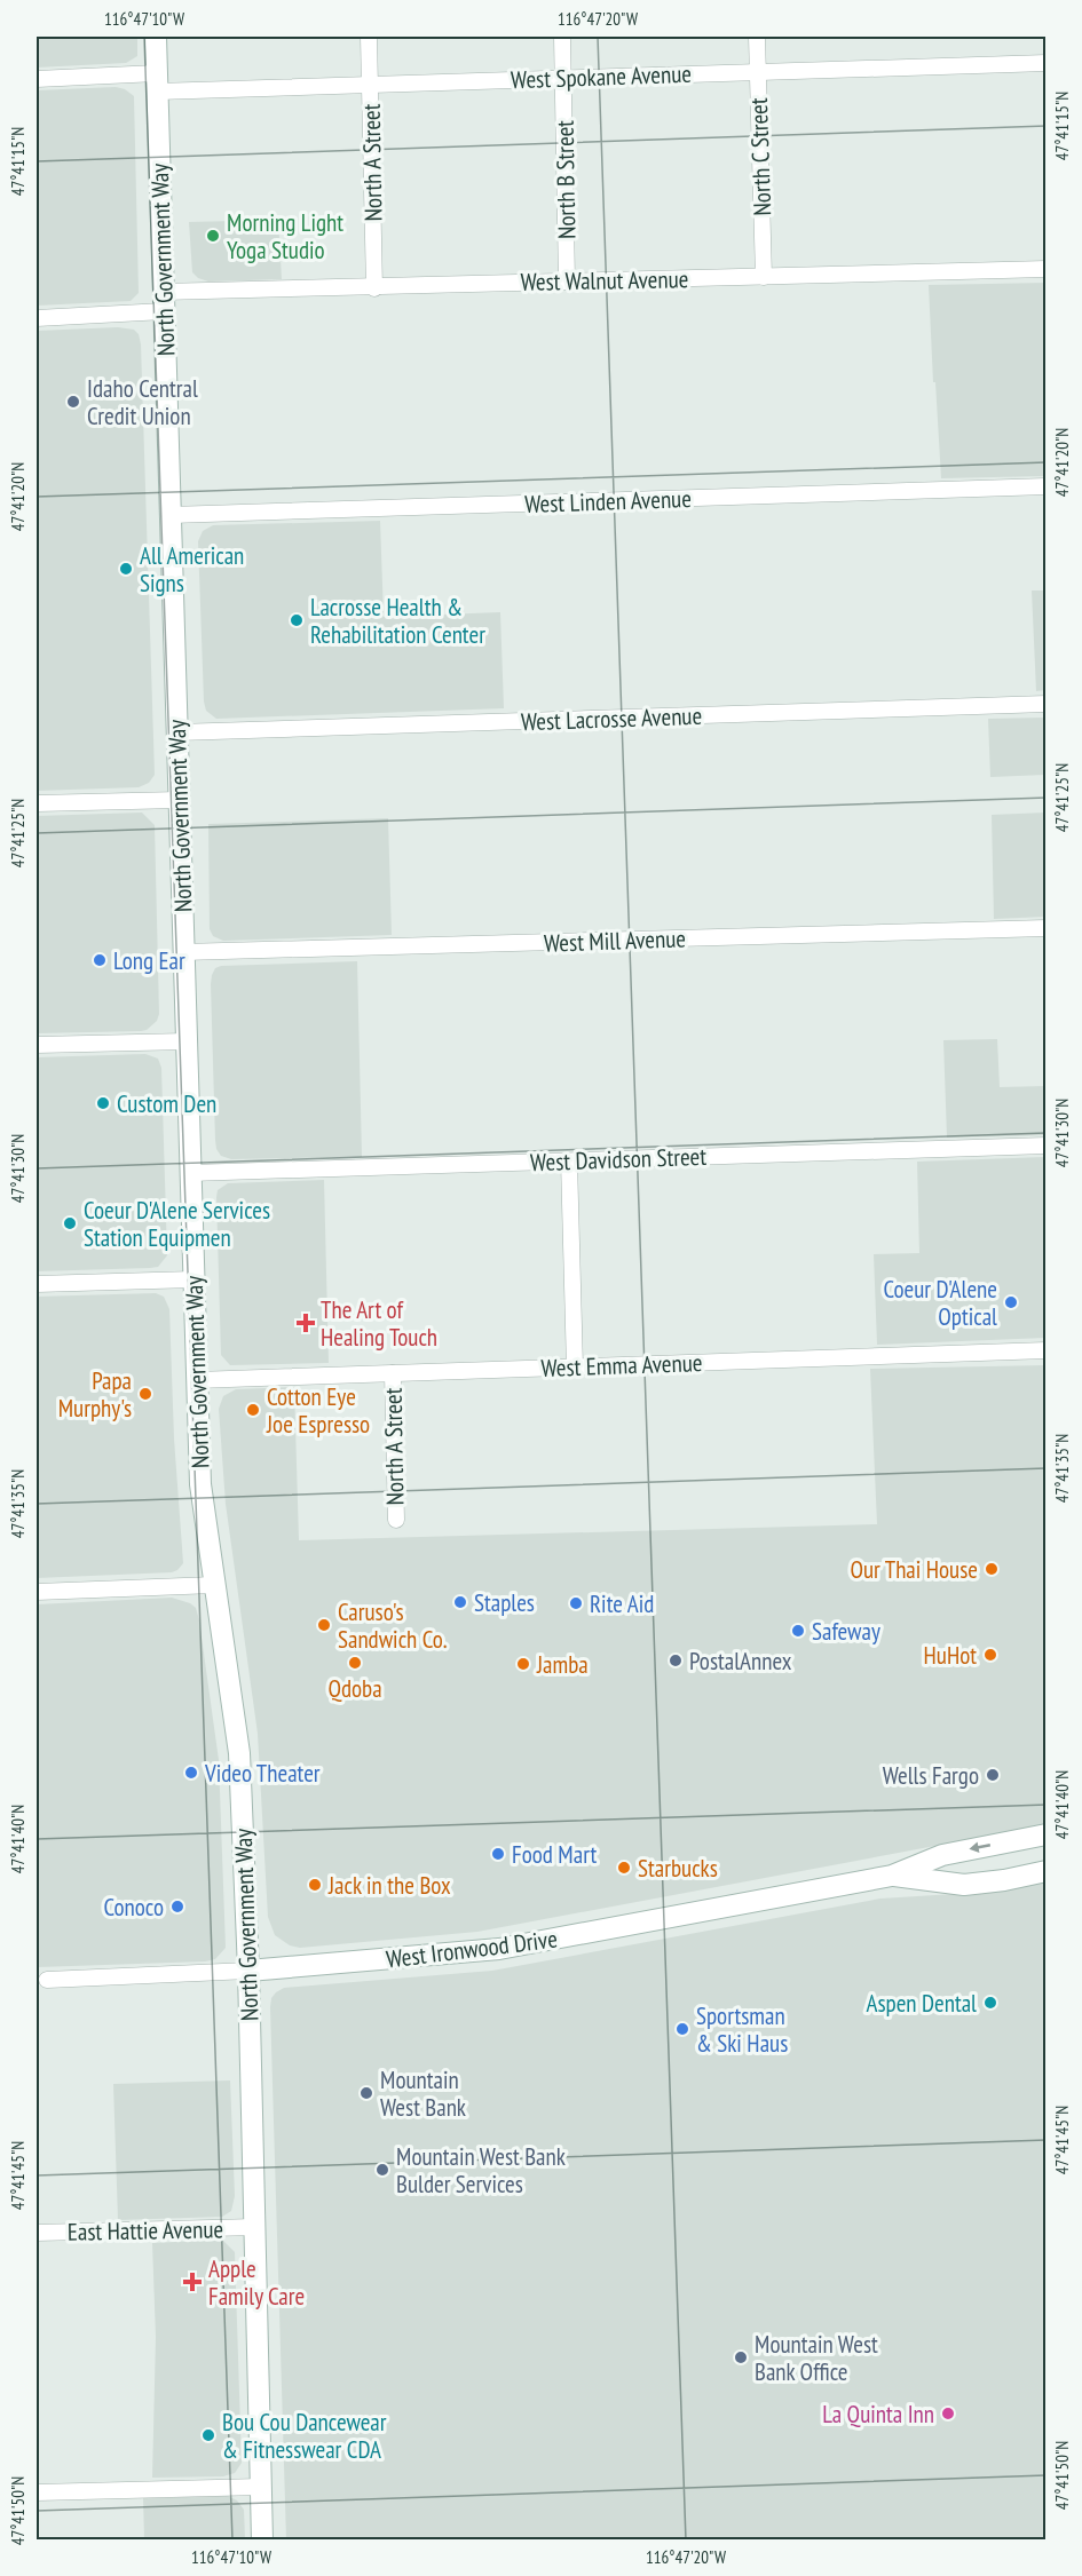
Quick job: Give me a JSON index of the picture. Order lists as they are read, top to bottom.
{
  "streets": {
    "main road": ["North Government Way", "West Ironwood Drive"],
    "street": [
      "West Spokane Avenue",
      "North C Street",
      "North A Street",
      "North B Street",
      "West Walnut Avenue",
      "West Linden Avenue",
      "West Lacrosse Avenue",
      "West Mill Avenue",
      "West Davidson Street",
      "West Emma Avenue",
      "East Hattie Avenue"
    ]
  },
  "crossings": [
    ["West Spokane Avenue", "North C Street"],
    ["West Spokane Avenue", "North A Street"],
    ["West Spokane Avenue", "North B Street"],
    ["West Spokane Avenue", "North Government Way"],
    ["North C Street", "West Walnut Avenue"],
    ["North A Street", "West Walnut Avenue"],
    ["North A Street", "West Emma Avenue"],
    ["North B Street", "West Walnut Avenue"],
    ["North Government Way", "West Walnut Avenue"],
    ["North Government Way", "West Linden Avenue"],
    ["North Government Way", "West Lacrosse Avenue"],
    ["North Government Way", "West Mill Avenue"],
    ["North Government Way", "West Davidson Street"],
    ["North Government Way", "West Emma Avenue"],
    ["North Government Way", "West Ironwood Drive"],
    ["North Government Way", "East Hattie Avenue"]
  ],
  "places": {
    "other": [
      "Morning Light Yoga Studio",
      "Idaho Central Credit Union",
      "All American Signs",
      "Lacrosse Health & Rehabilitation Center",
      "Long Ear",
      "Custom Den",
      "Coeur D'Alene Services Station Equipmen",
      "Coeur D'Alene Optical",
      "Papa Murphy's",
      "Cotton Eye Joe Espresso",
      "Our Thai House",
      "Staples",
      "Rite Aid",
      "Caruso's Sandwich Co.",
      "Safeway",
      "HuHot",
      "PostalAnnex",
      "Qdoba",
      "Jamba",
      "Video Theater",
      "Wells Fargo",
      "Food Mart",
      "Starbucks",
      "Jack in the Box",
      "Conoco",
      "Aspen Dental",
      "Sportsman & Ski Haus",
      "Mountain West Bank",
      "Mountain West Bank Bulder Services",
      "Mountain West Bank Office",
      "La Quinta Inn",
      "Bou Cou Dancewear & Fitnesswear CDA"
    ],
    "health": ["The Art of Healing Touch", "Apple Family Care"]
  },
  "coordinates": [
    "116°47'10\"W",
    "116°47'20\"W",
    "47°41'15\"N",
    "47°41'20\"N",
    "47°41'25\"N",
    "47°41'30\"N",
    "47°41'35\"N",
    "47°41'40\"N",
    "47°41'45\"N",
    "47°41'50\"N"
  ]
}
